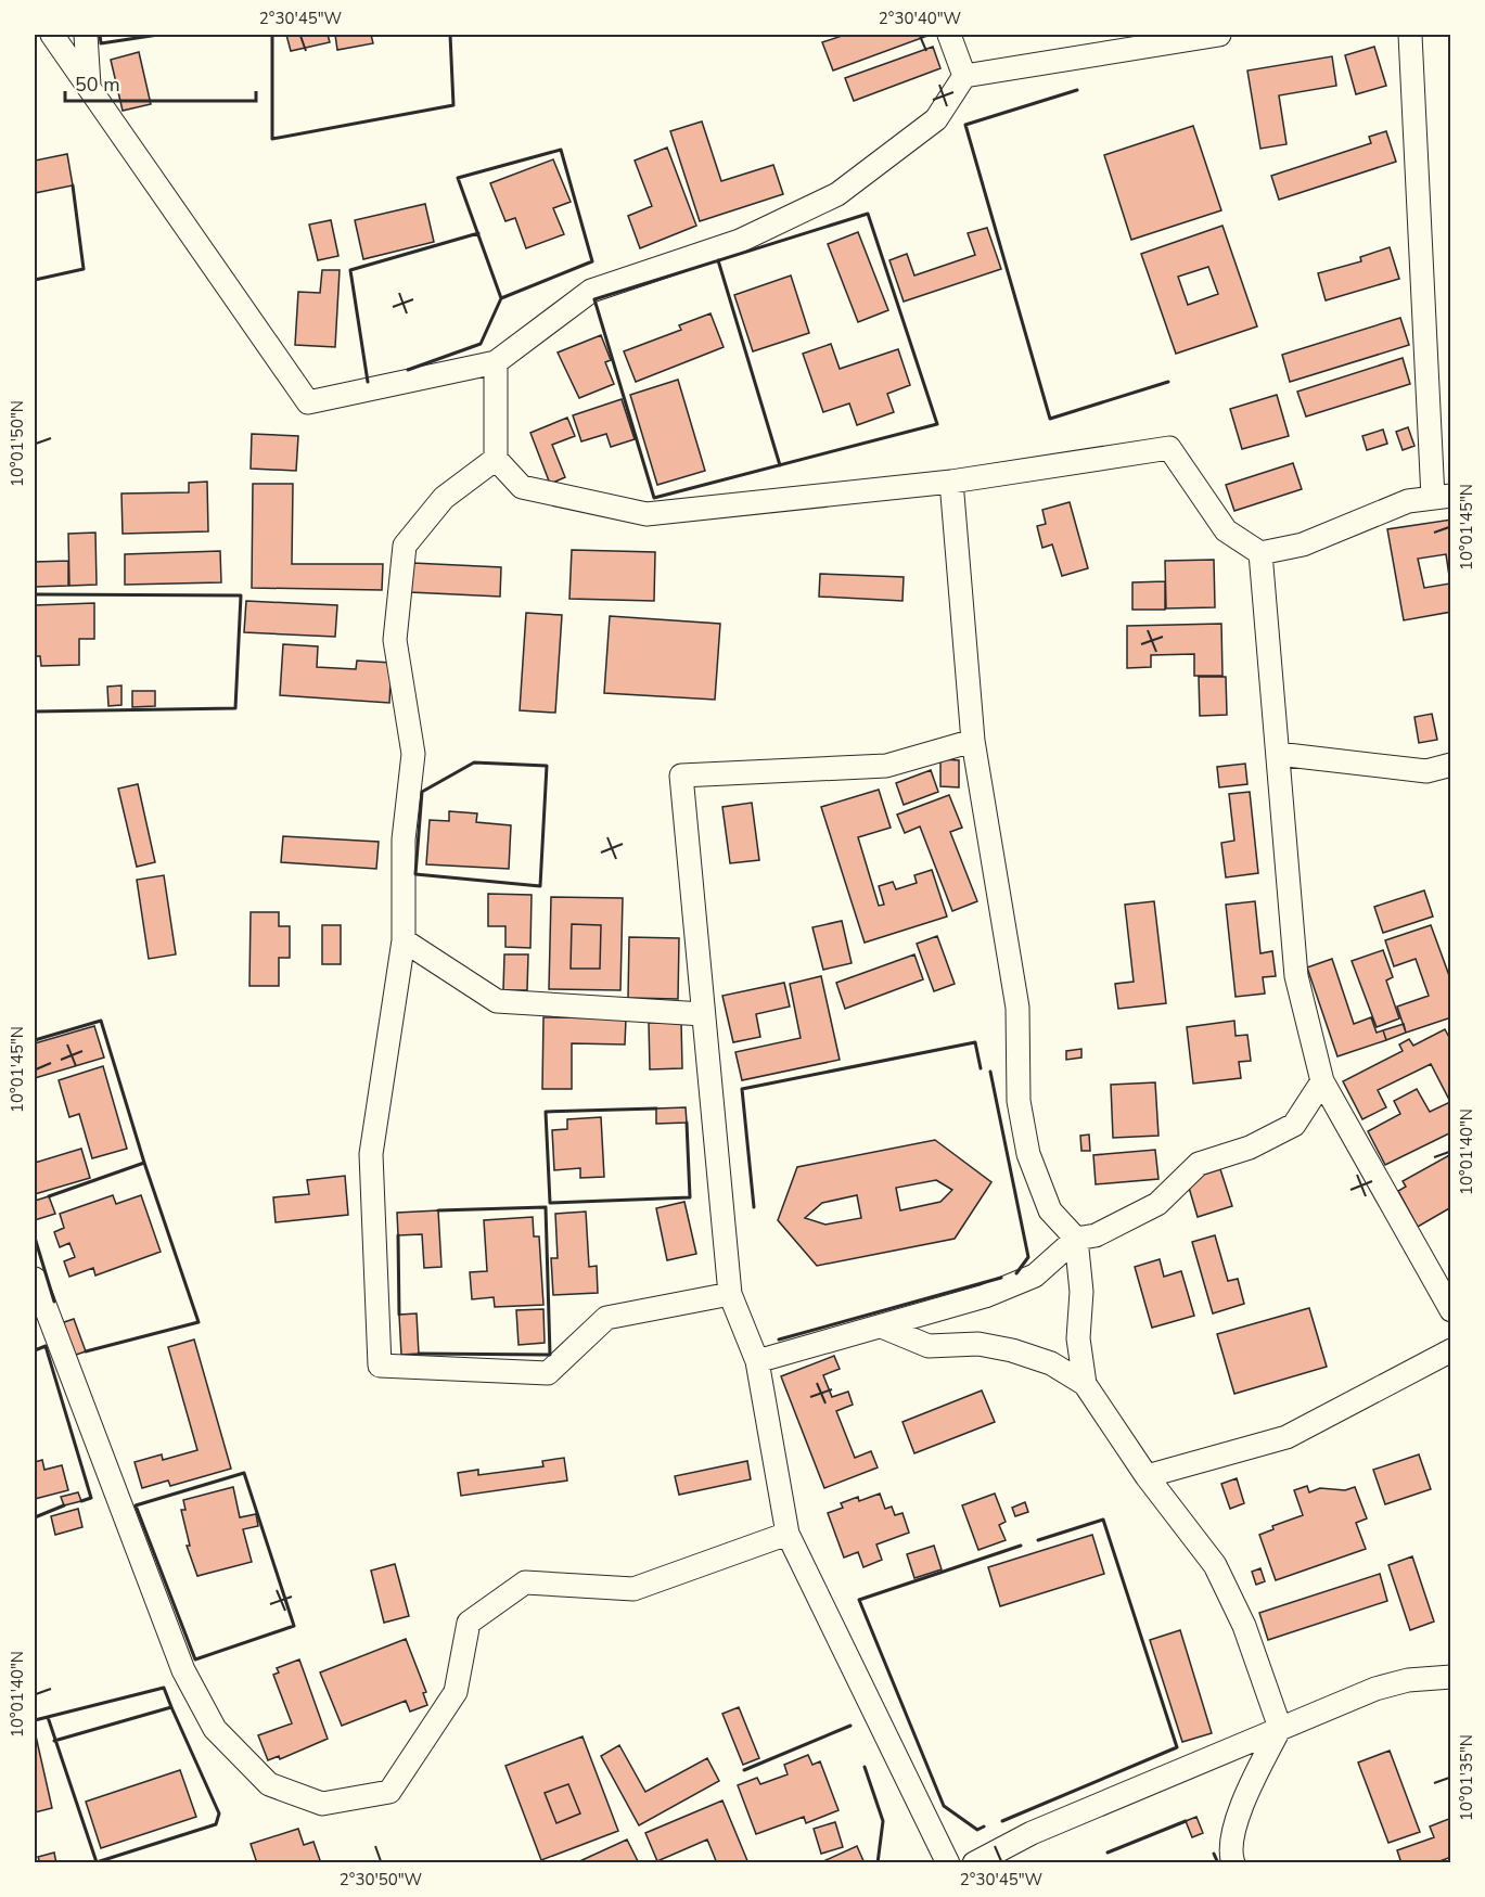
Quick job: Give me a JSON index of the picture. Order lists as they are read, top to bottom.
{
  "scale_bar": "50 m",
  "coordinates": [
    "2°30'45\"W",
    "2°30'40\"W",
    "10°01'50\"N",
    "10°01'45\"N",
    "10°01'40\"N",
    "10°01'35\"N",
    "2°30'50\"W"
  ]
}
